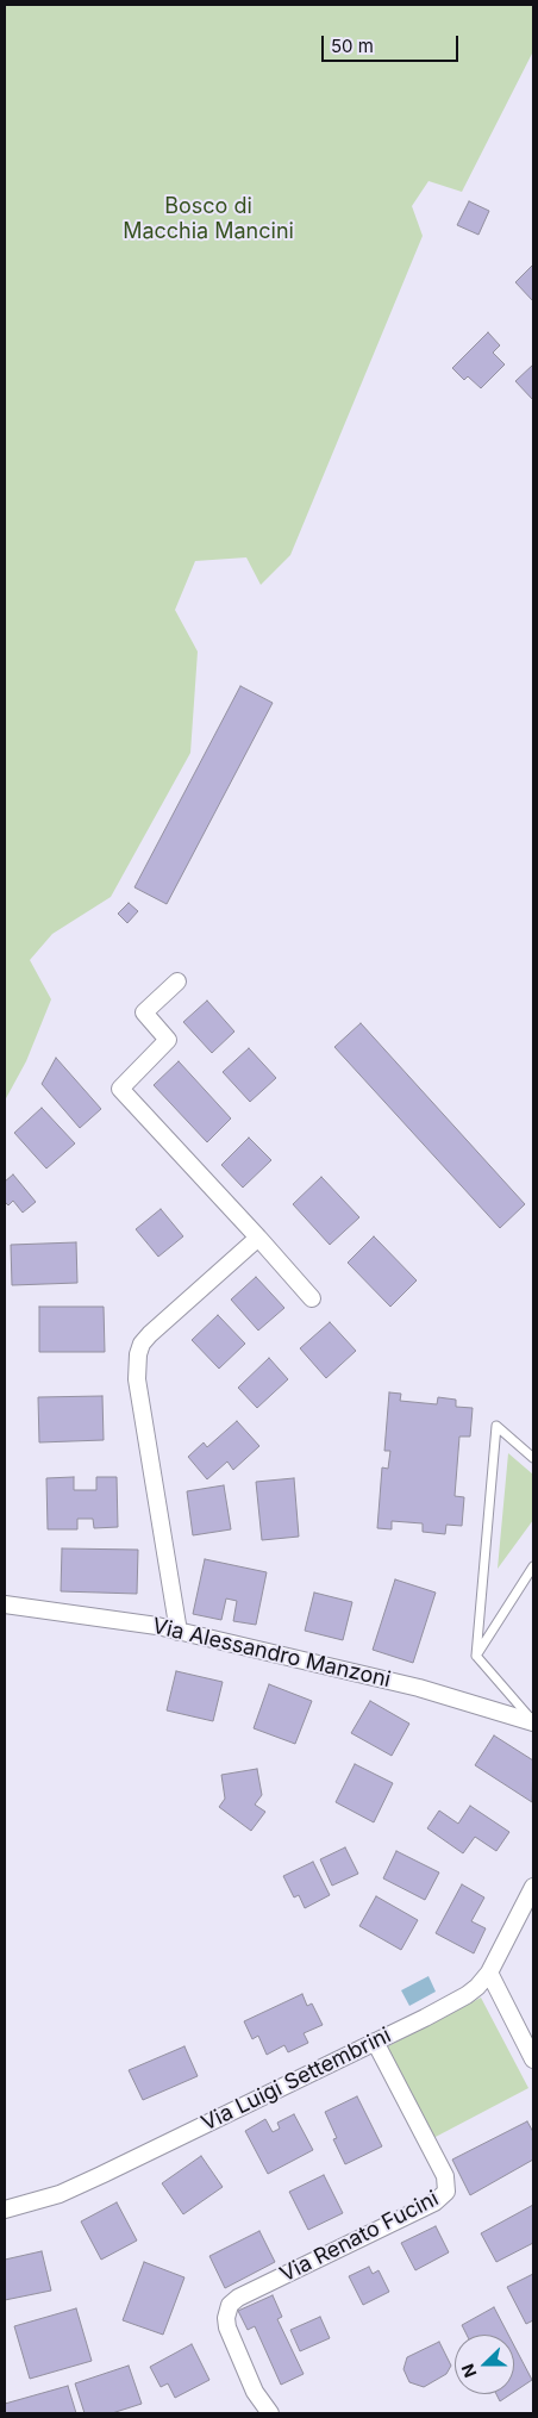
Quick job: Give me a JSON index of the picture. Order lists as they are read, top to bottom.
{
  "streets": {
    "street": ["Via Alessandro Manzoni", "Via Luigi Settembrini", "Via Renato Fucini"]
  },
  "crossings": [
    ["Via Luigi Settembrini", "Via Renato Fucini"]
  ],
  "parks": ["Bosco di Macchia Mancini"],
  "scale_bar": "50 m",
  "north": "left"
}
